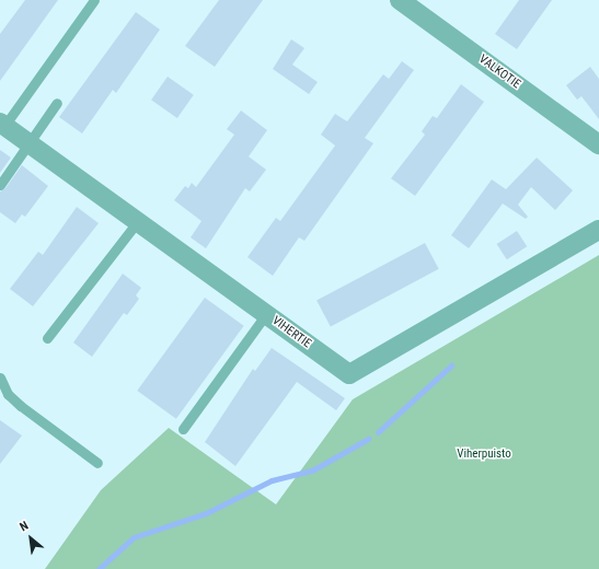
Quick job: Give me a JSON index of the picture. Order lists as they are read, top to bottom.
{
  "streets": {
    "street": ["VALKOTIE", "VIHERTIE"]
  },
  "parks": ["Viherpuisto"],
  "north": "top left"
}
